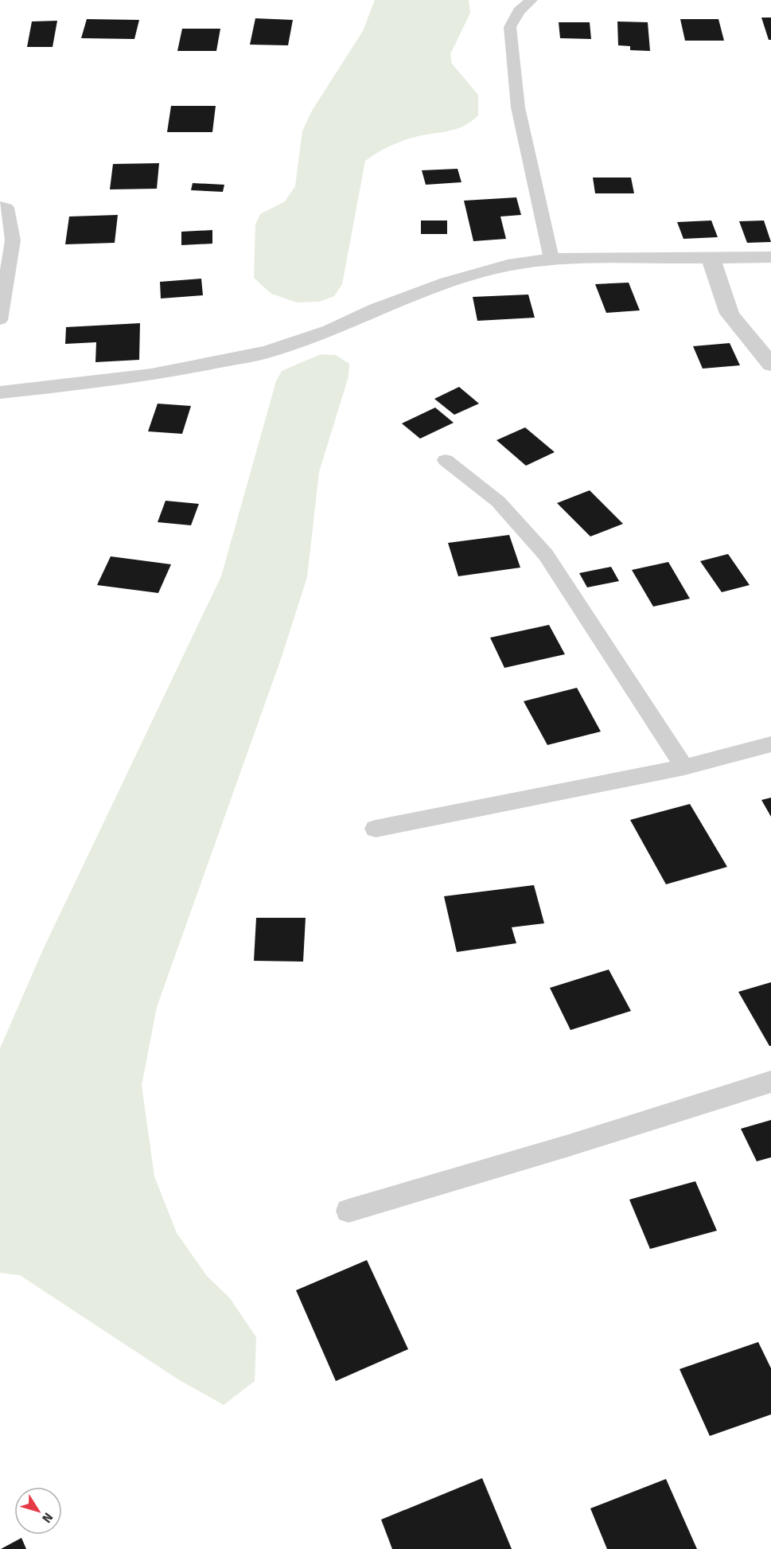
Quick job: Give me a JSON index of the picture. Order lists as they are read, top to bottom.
{
  "north": "bottom right"
}
